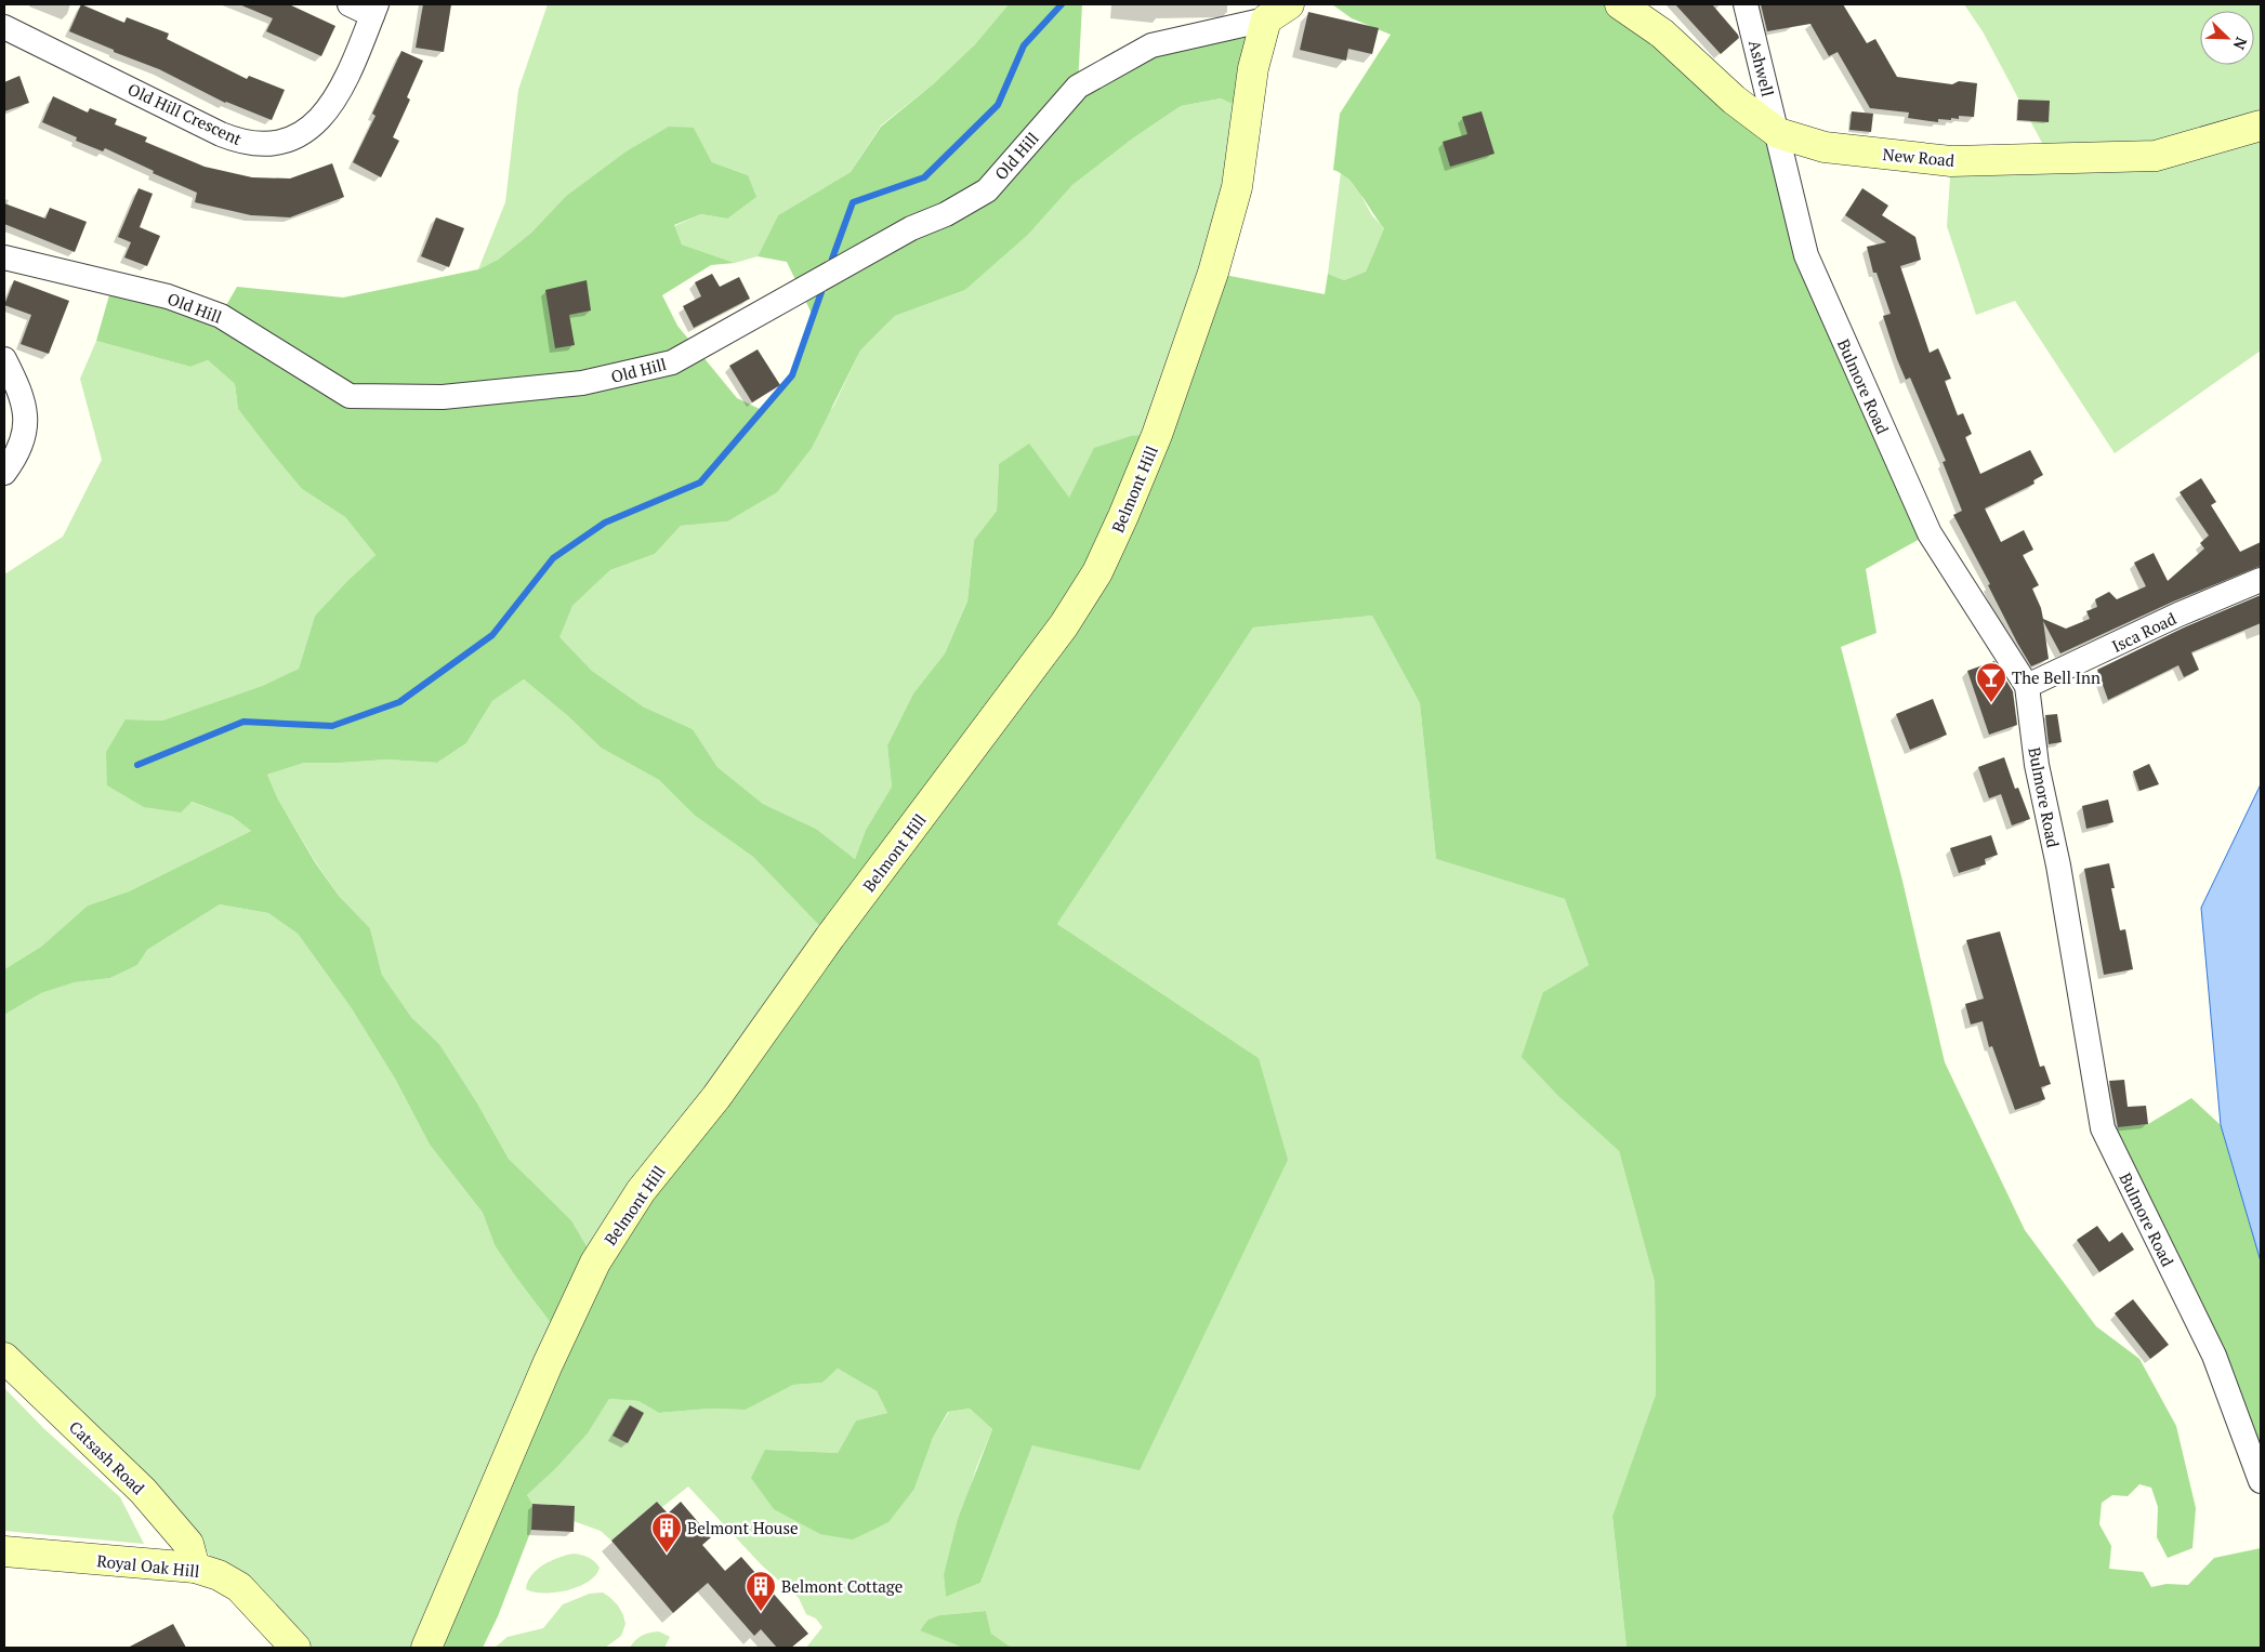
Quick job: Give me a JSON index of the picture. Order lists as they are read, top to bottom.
{
  "streets": {
    "main road": [
      "New Road",
      "Belmont Hill",
      "Catsash Road",
      "Royal Oak Hill"
    ],
    "street": [
      "Ashwell",
      "Old Hill Crescent",
      "Old Hill",
      "Bulmore Road",
      "Isca Road"
    ]
  },
  "crossings": [
    ["Ashwell", "New Road"],
    ["Ashwell", "Bulmore Road"],
    ["Old Hill", "Belmont Hill"],
    ["New Road", "Bulmore Road"],
    ["Bulmore Road", "Isca Road"],
    ["Catsash Road", "Royal Oak Hill"]
  ],
  "places": {
    "bar": ["The Bell Inn"],
    "building": ["Belmont House", "Belmont Cottage"]
  },
  "north": "bottom right"
}
